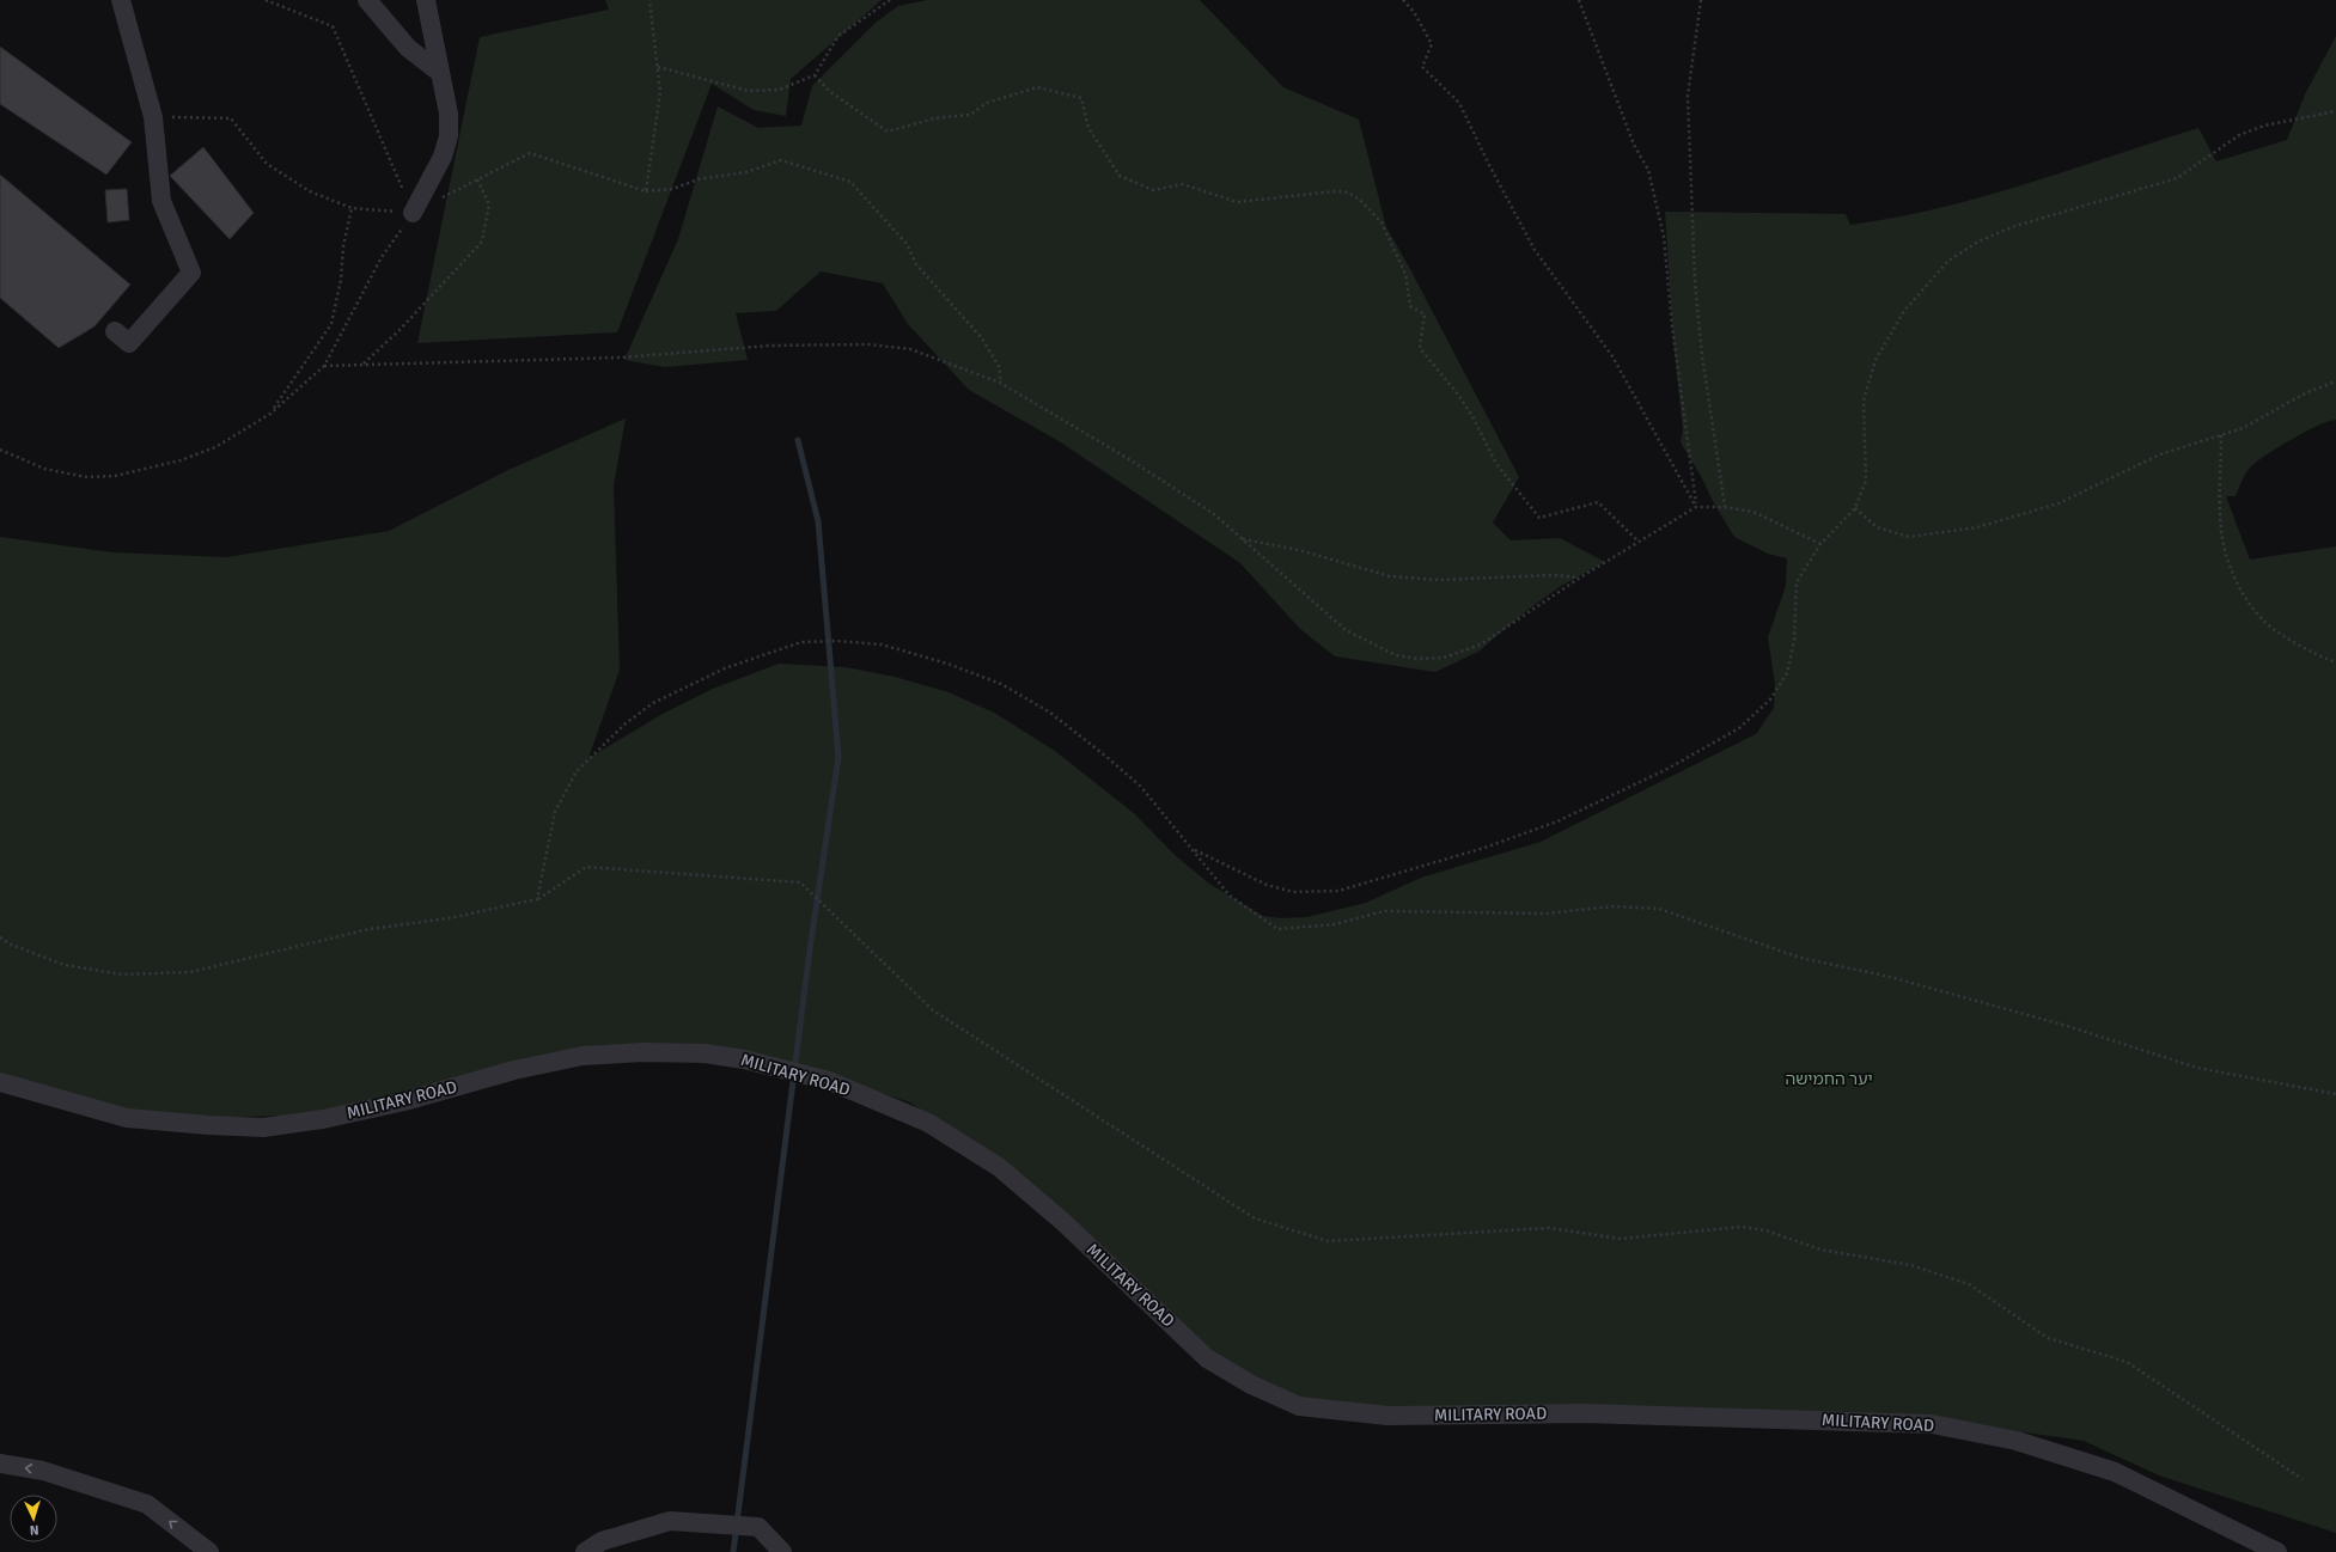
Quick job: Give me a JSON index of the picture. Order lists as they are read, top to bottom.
{
  "streets": {
    "street": ["MILITARY ROAD"]
  },
  "parks": ["יער החמישה"],
  "north": "bottom"
}
